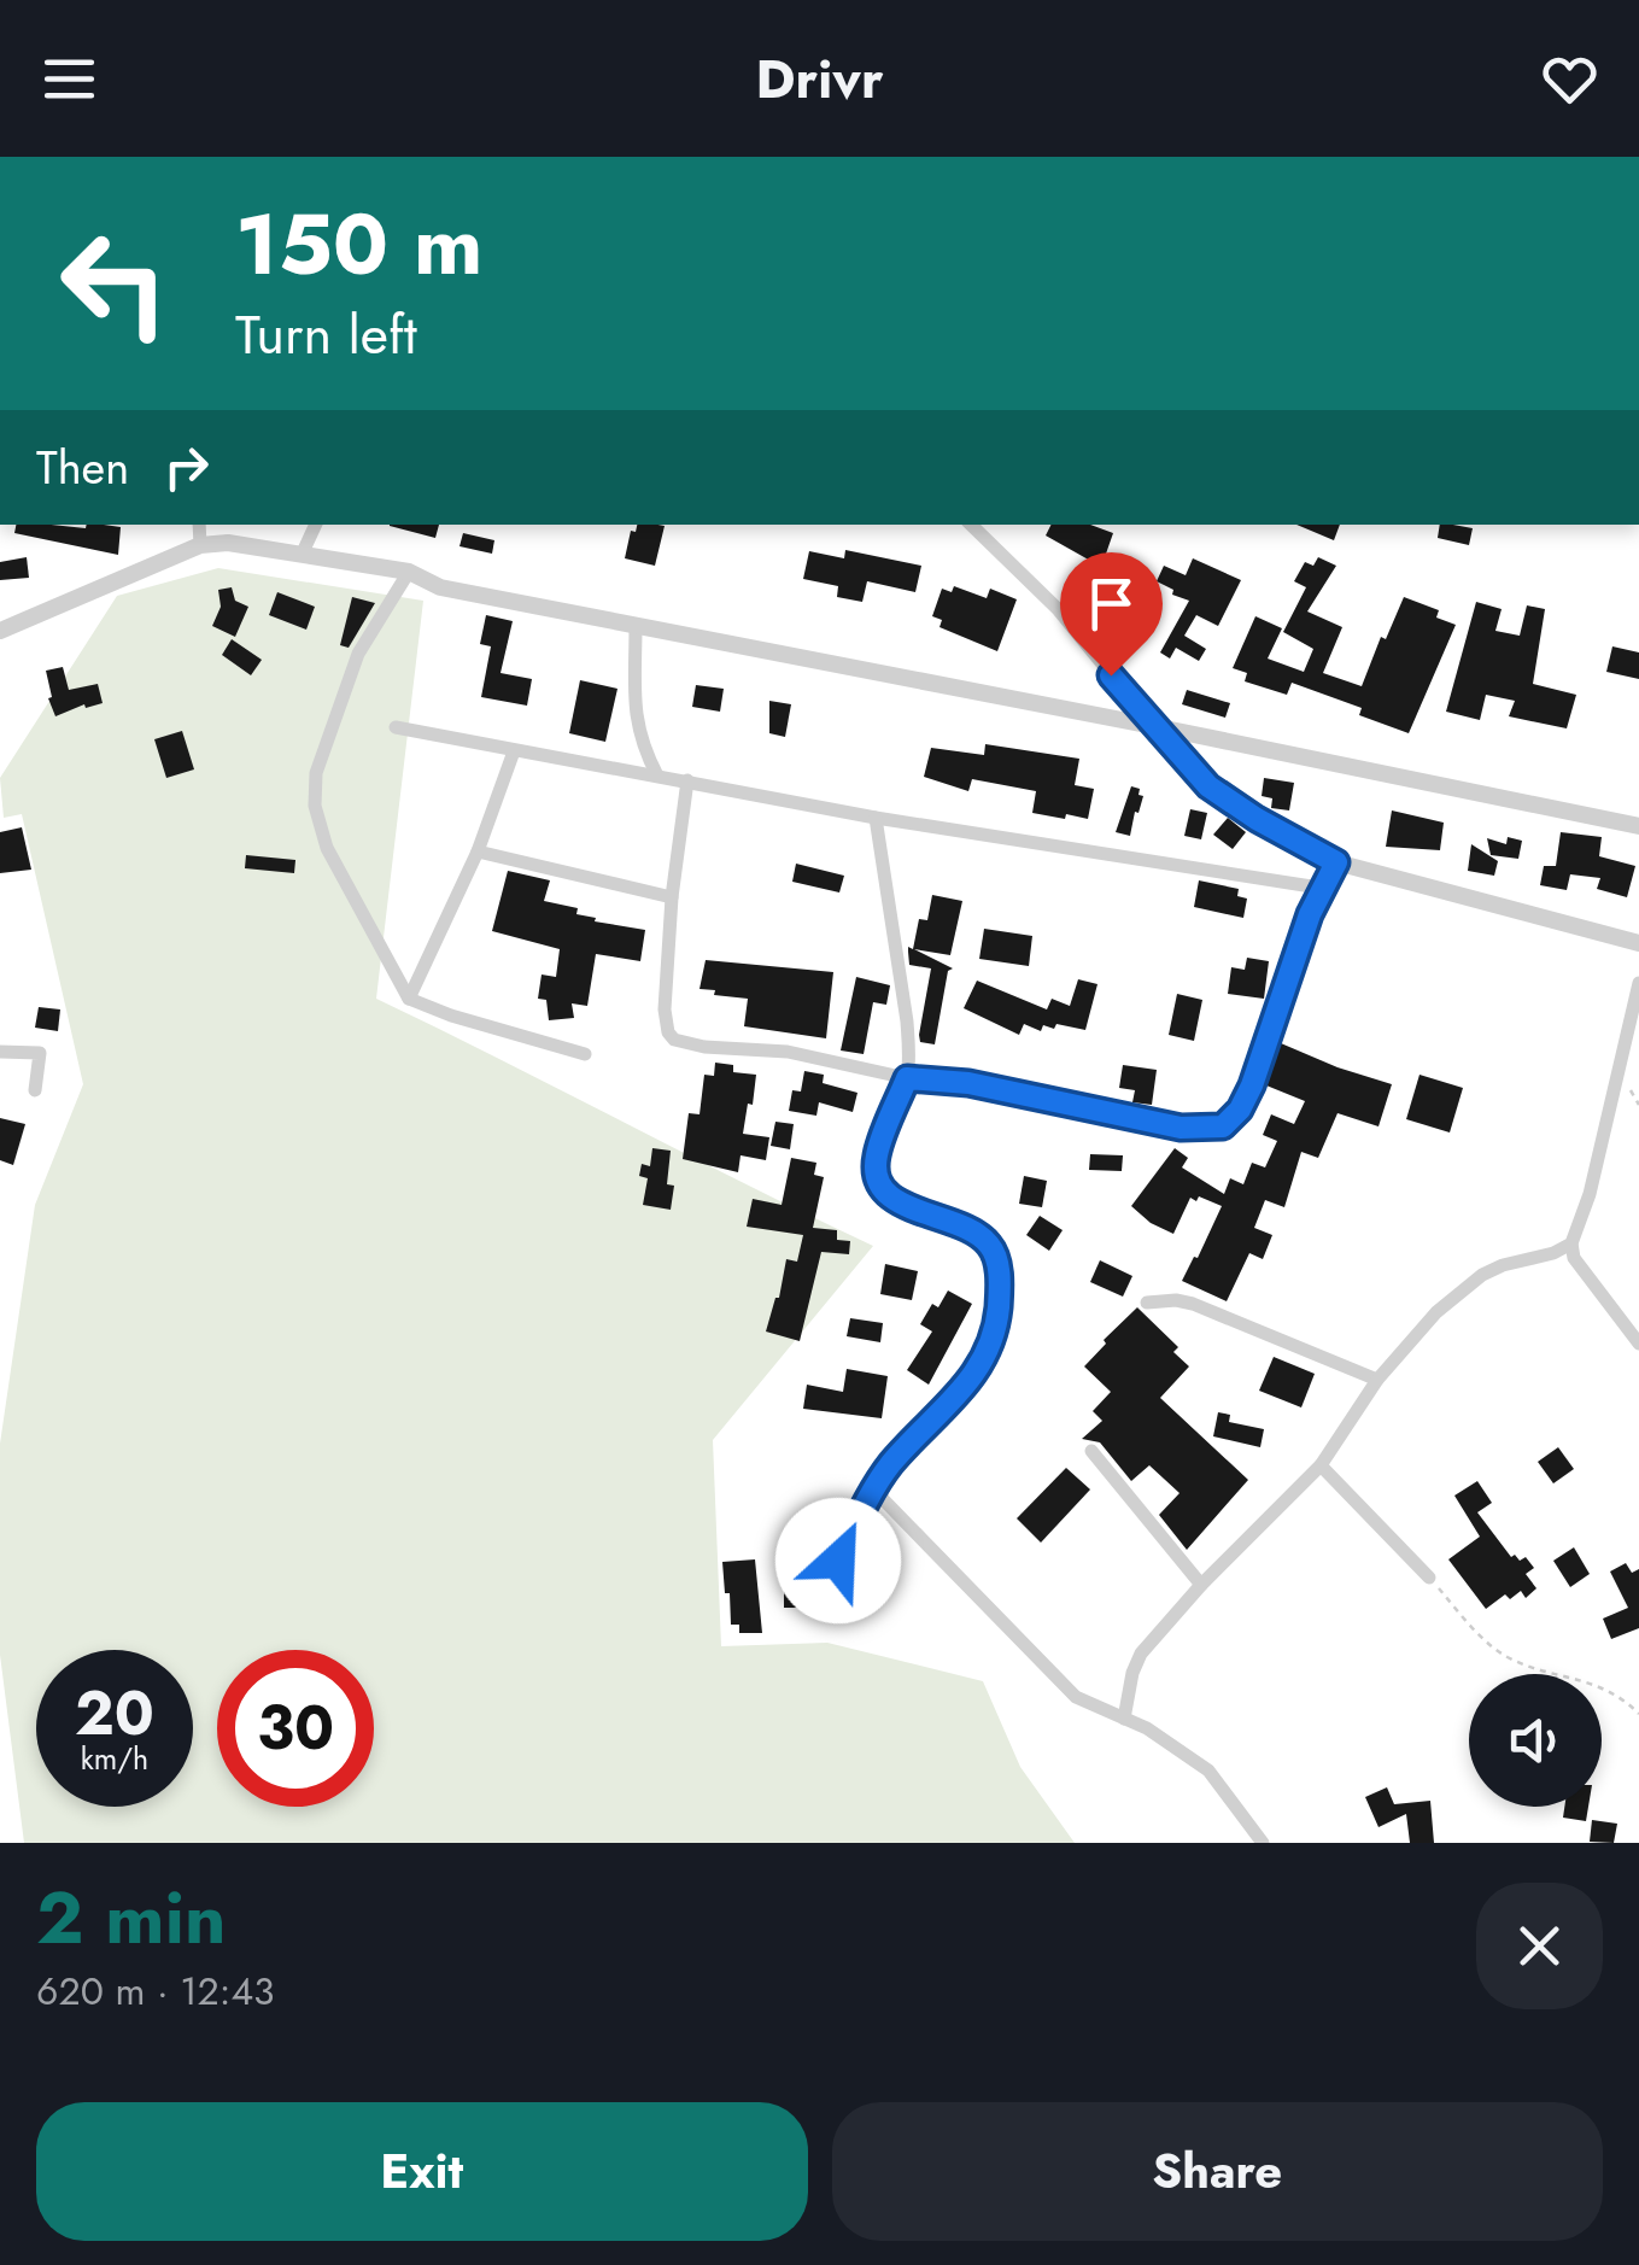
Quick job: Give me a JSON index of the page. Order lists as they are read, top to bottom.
{
  "page": {
    "header": "Drivr",
    "turn": ["150 m", "Turn left"],
    "then": "Then",
    "speed": "20 km/h",
    "limit": "30",
    "heading": ["2 min", "620 m · 12:43"],
    "buttons": ["Exit", "Share"]
  }
}
